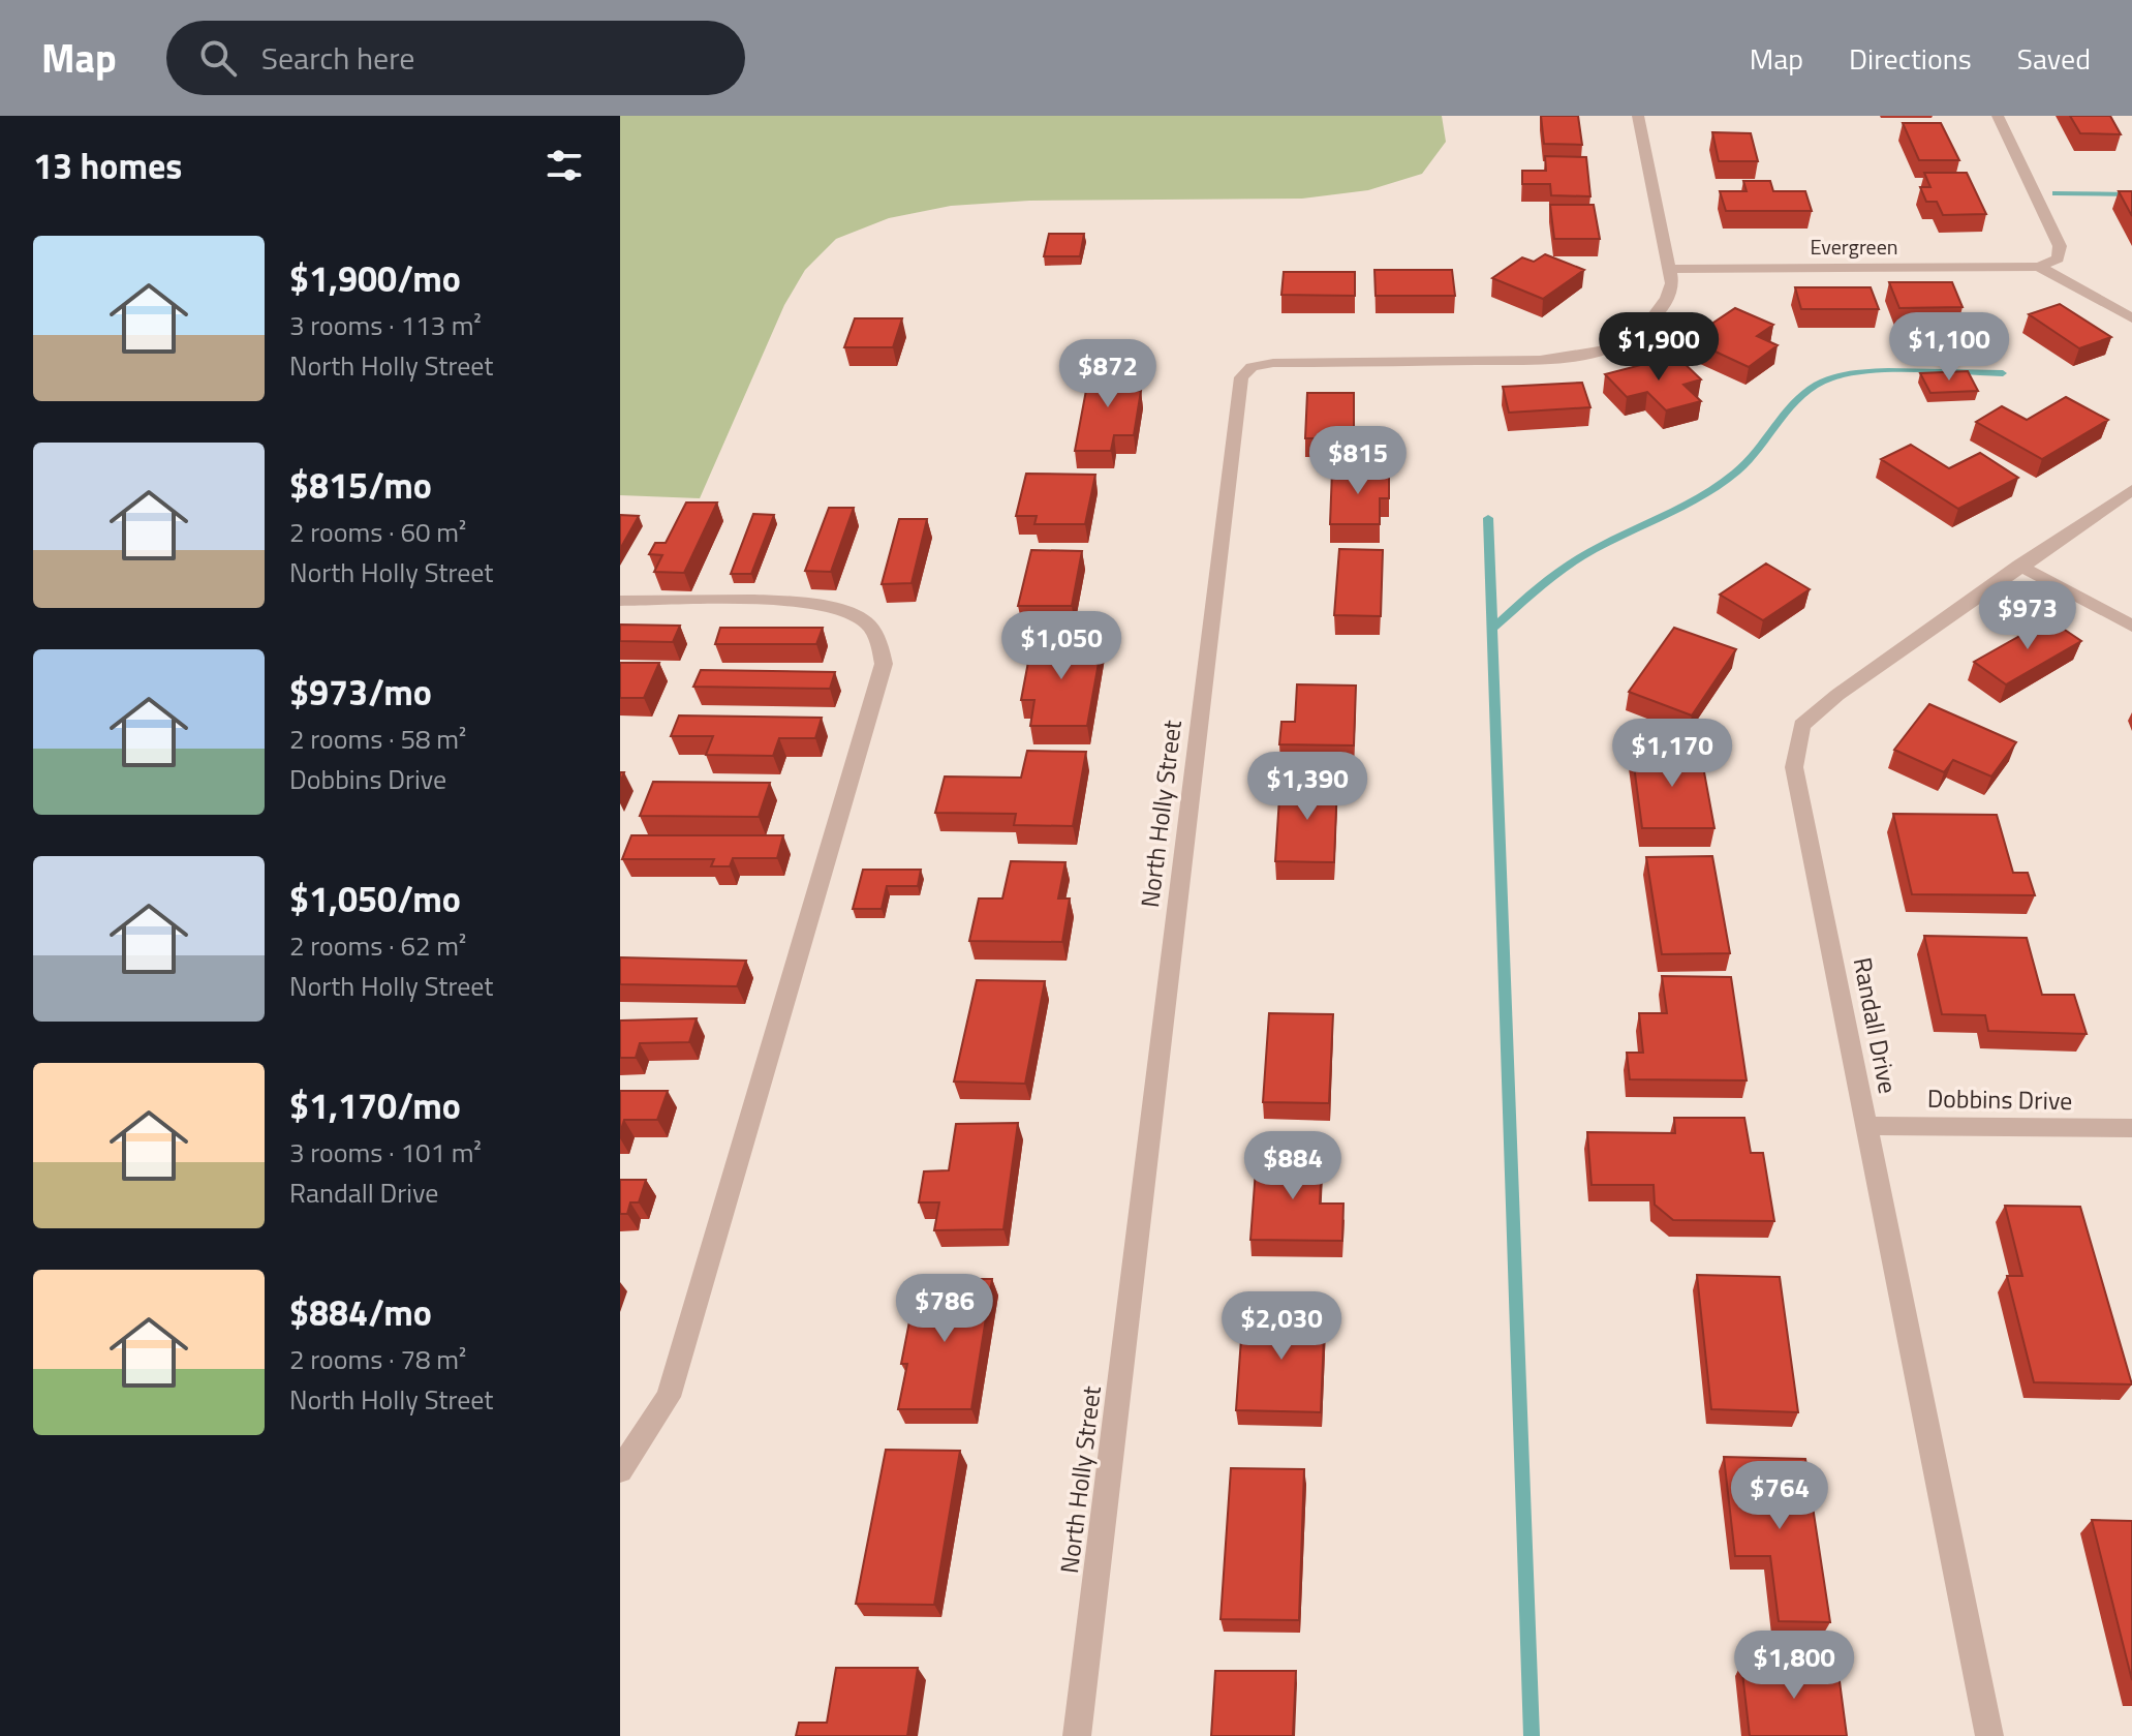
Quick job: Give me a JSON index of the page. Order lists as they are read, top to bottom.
{
  "streets": {
    "street": [
      "Evergreen",
      "North Holly Street",
      "Randall Drive",
      "Dobbins Drive"
    ]
  },
  "crossings": [
    ["Evergreen", "North Holly Street"],
    ["Randall Drive", "Dobbins Drive"]
  ],
  "page": {
    "header": "Map",
    "search": "Search here",
    "nav": ["Map", "Directions", "Saved"],
    "heading": "13 homes",
    "list": [
      {
        "name": "$1,900/mo",
        "note": "3 rooms · 113 m² · North Holly Street"
      },
      {
        "name": "$815/mo",
        "note": "2 rooms · 60 m² · North Holly Street"
      },
      {
        "name": "$973/mo",
        "note": "2 rooms · 58 m² · Dobbins Drive"
      },
      {
        "name": "$1,050/mo",
        "note": "2 rooms · 62 m² · North Holly Street"
      },
      {
        "name": "$1,170/mo",
        "note": "3 rooms · 101 m² · Randall Drive"
      },
      {
        "name": "$884/mo",
        "note": "2 rooms · 78 m² · North Holly Street"
      }
    ],
    "price": [
      "$1,900",
      "$1,100",
      "$872",
      "$815",
      "$973",
      "$1,050",
      "$1,170",
      "$1,390",
      "$884",
      "$786",
      "$2,030",
      "$764",
      "$1,800"
    ]
  }
}
